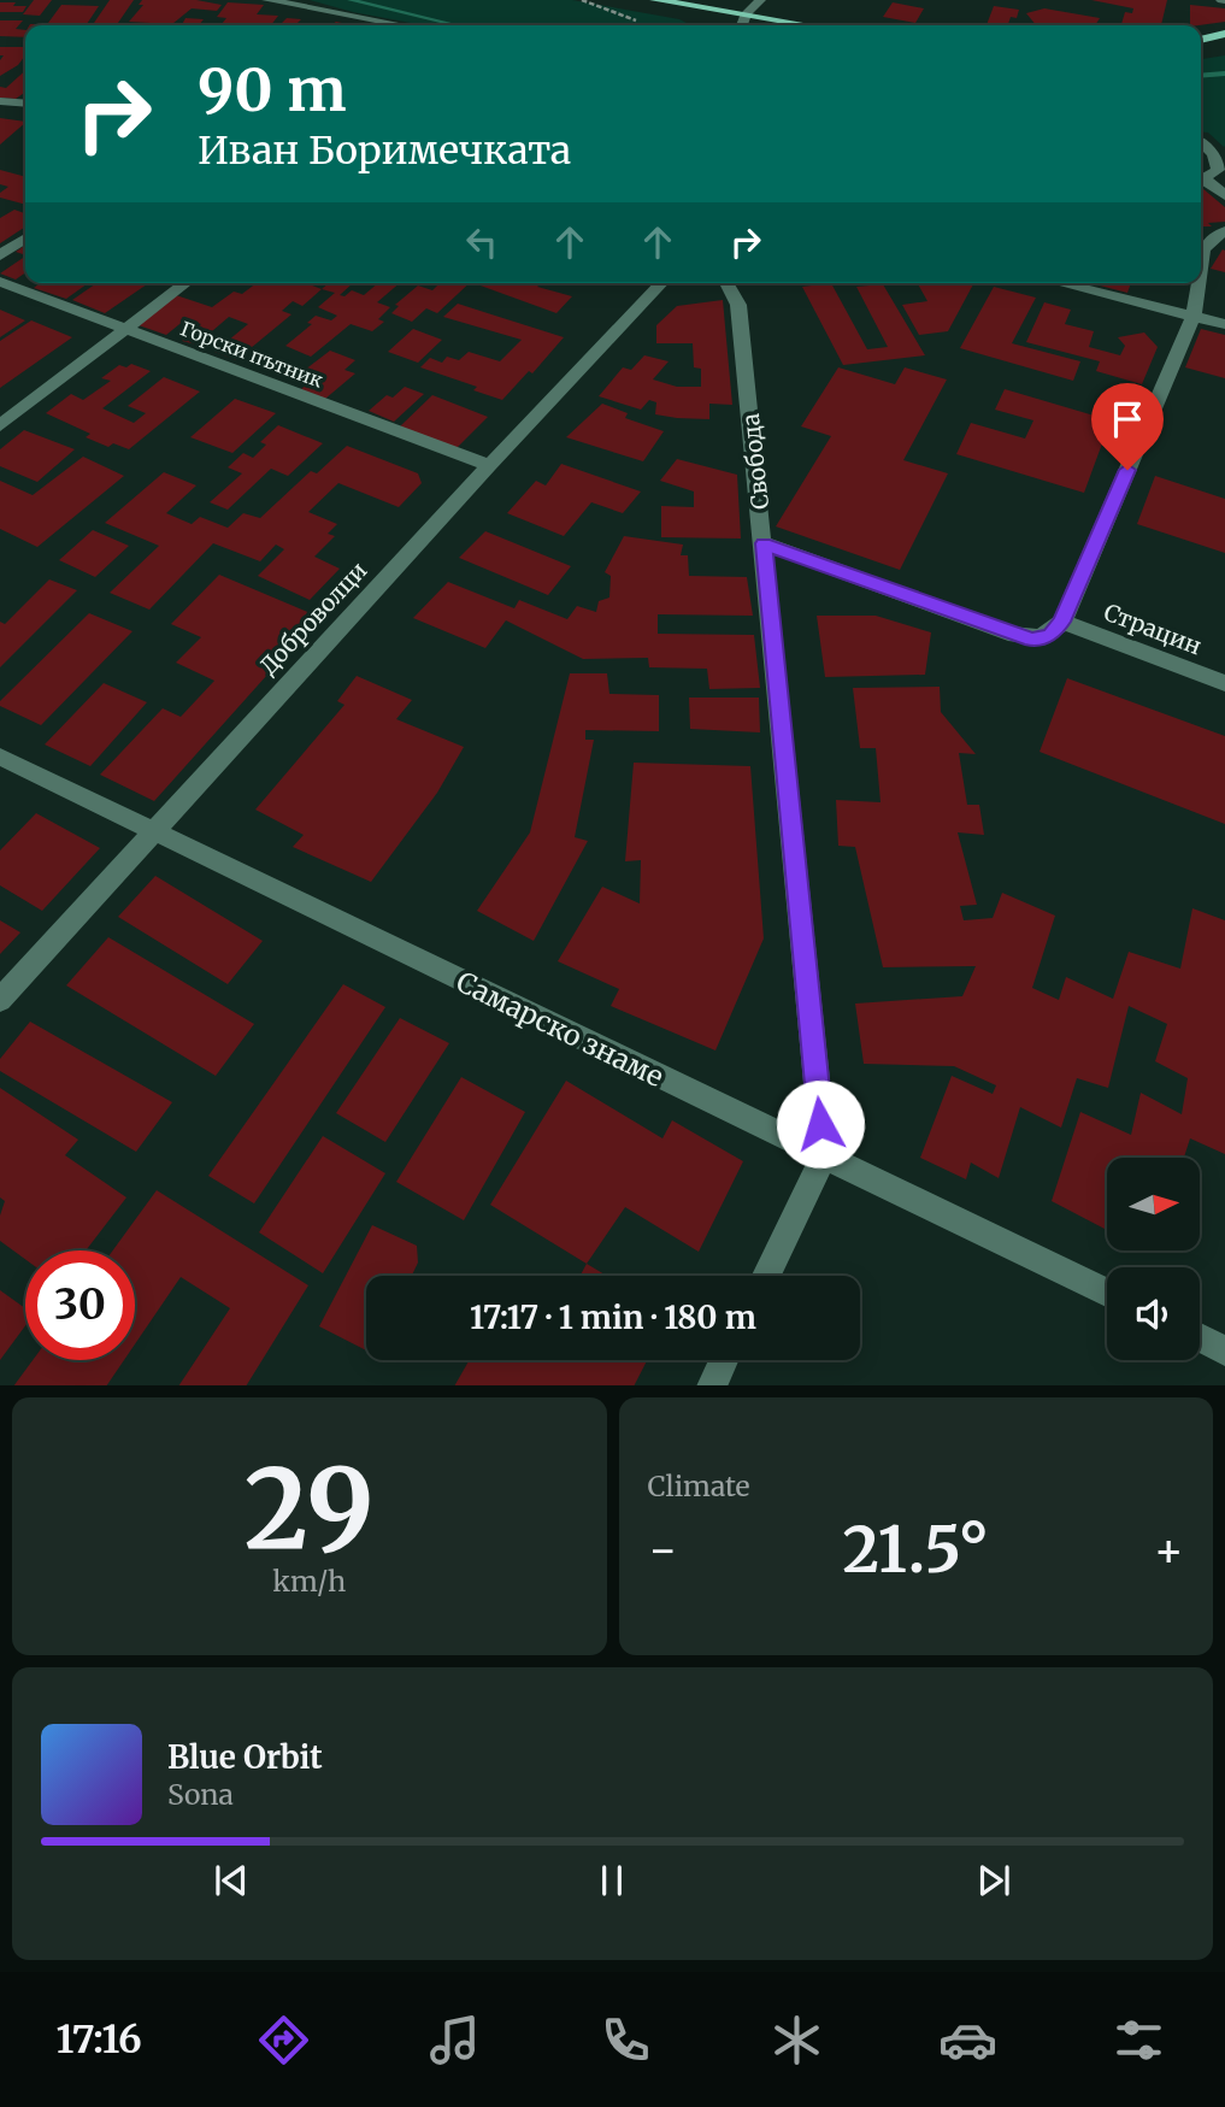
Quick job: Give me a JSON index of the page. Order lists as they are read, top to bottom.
{
  "streets": {
    "street": [
      "Горски пътник",
      "Свобода",
      "Доброволци",
      "Страцин",
      "Самарско знаме"
    ]
  },
  "crossings": [
    ["Горски пътник", "Доброволци"],
    ["Свобода", "Самарско знаме"],
    ["Доброволци", "Самарско знаме"]
  ],
  "north": "right",
  "page": {
    "turn": ["90 m", "Иван Боримечката"],
    "limit": "30",
    "trip": "17:17 · 1 min · 180 m",
    "tile": [
      ["29", "km/h"],
      "Climate"
    ],
    "heat": ["−", "21.5°", "+"],
    "song": ["Blue Orbit", "Sona"],
    "tabs": "17:16"
  }
}
